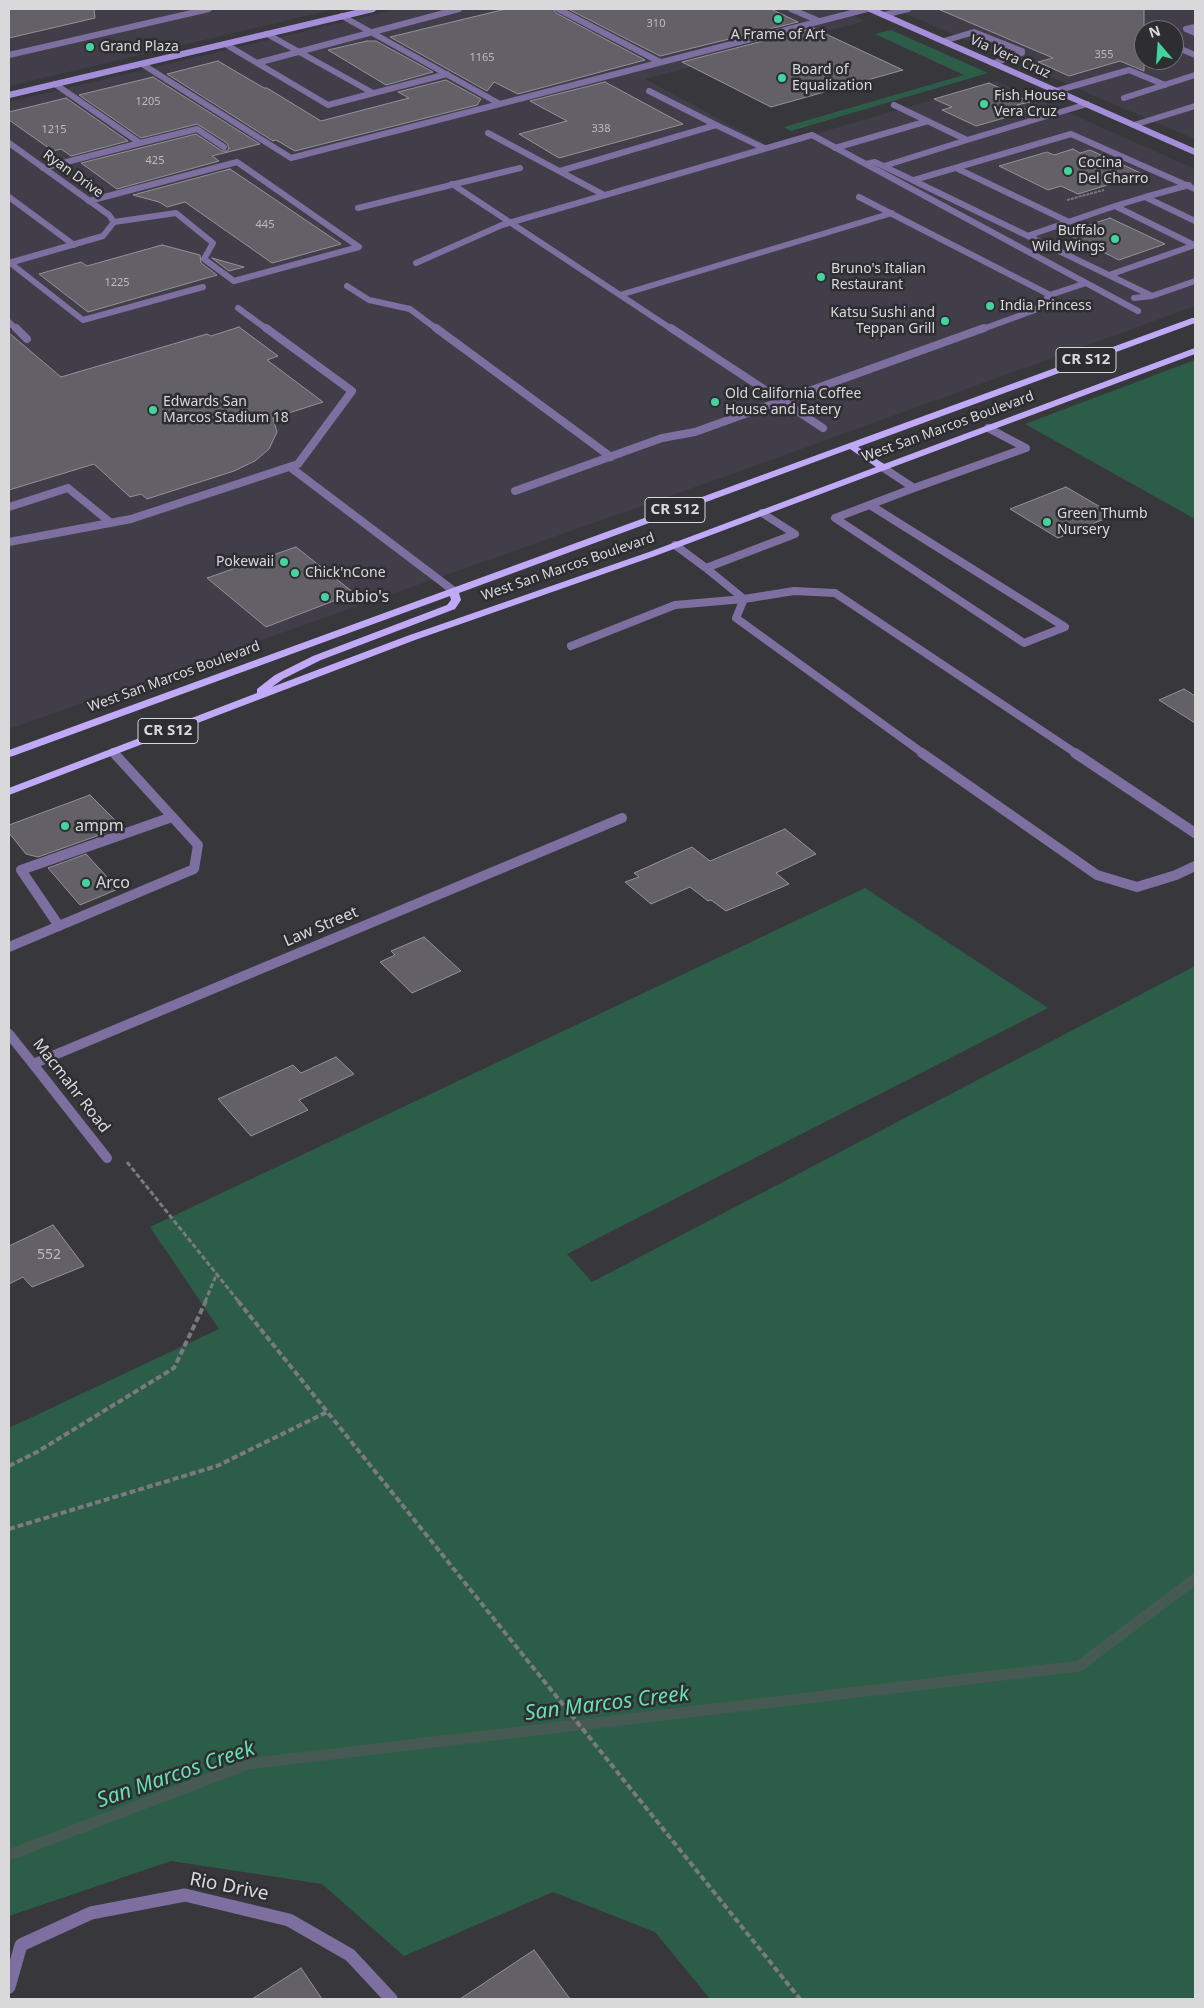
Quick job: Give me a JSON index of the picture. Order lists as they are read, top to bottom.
{
  "streets": {
    "main road": ["Via Vera Cruz", "CR S12", "West San Marcos Boulevard"],
    "street": [
      "Ryan Drive",
      "Law Street",
      "Macmahr Road",
      "Rio Drive"
    ]
  },
  "crossings": [
    ["Law Street", "Macmahr Road"]
  ],
  "water": ["San Marcos Creek"],
  "places": [
    "A Frame of Art",
    "Grand Plaza",
    "Board of Equalization",
    "Fish House Vera Cruz",
    "Cocina Del Charro",
    "Buffalo Wild Wings",
    "Bruno's Italian Restaurant",
    "India Princess",
    "Katsu Sushi and Teppan Grill",
    "Old California Coffee House and Eatery",
    "Edwards San Marcos Stadium 18",
    "Green Thumb Nursery",
    "Pokewaii",
    "Chick'nCone",
    "Rubio's",
    "ampm",
    "Arco"
  ],
  "house_numbers": [
    "310",
    "355",
    "1165",
    "1205",
    "338",
    "1215",
    "425",
    "445",
    "1225",
    "552"
  ],
  "north": "top"
}
